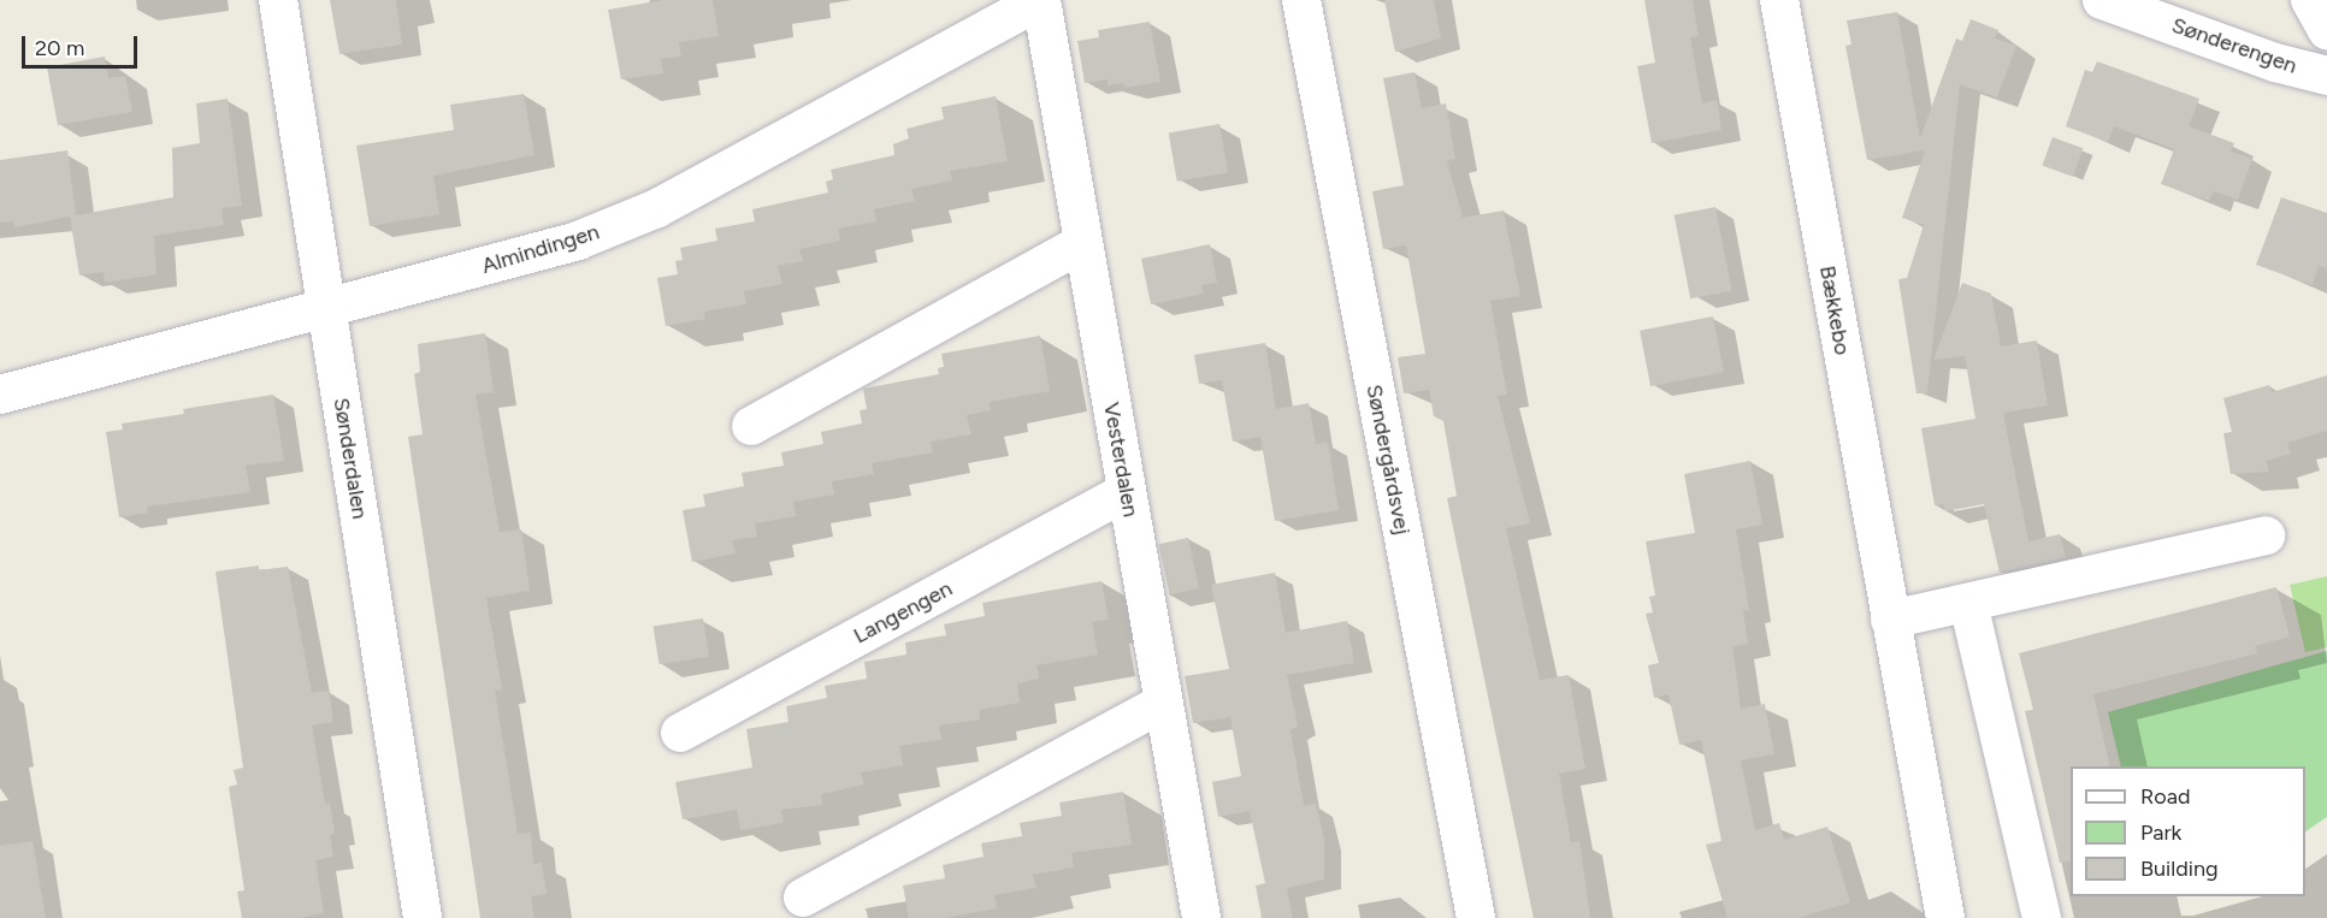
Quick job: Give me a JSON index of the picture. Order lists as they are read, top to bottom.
{
  "streets": {
    "street": [
      "Sønderengen",
      "Almindingen",
      "Bækkebo",
      "Sønderdalen",
      "Vesterdalen",
      "Søndergårdsvej",
      "Langengen"
    ]
  },
  "crossings": [
    ["Almindingen", "Sønderdalen"],
    ["Almindingen", "Vesterdalen"],
    ["Vesterdalen", "Langengen"]
  ],
  "legend": ["Road", "Park", "Building"],
  "scale_bar": "20 m"
}
